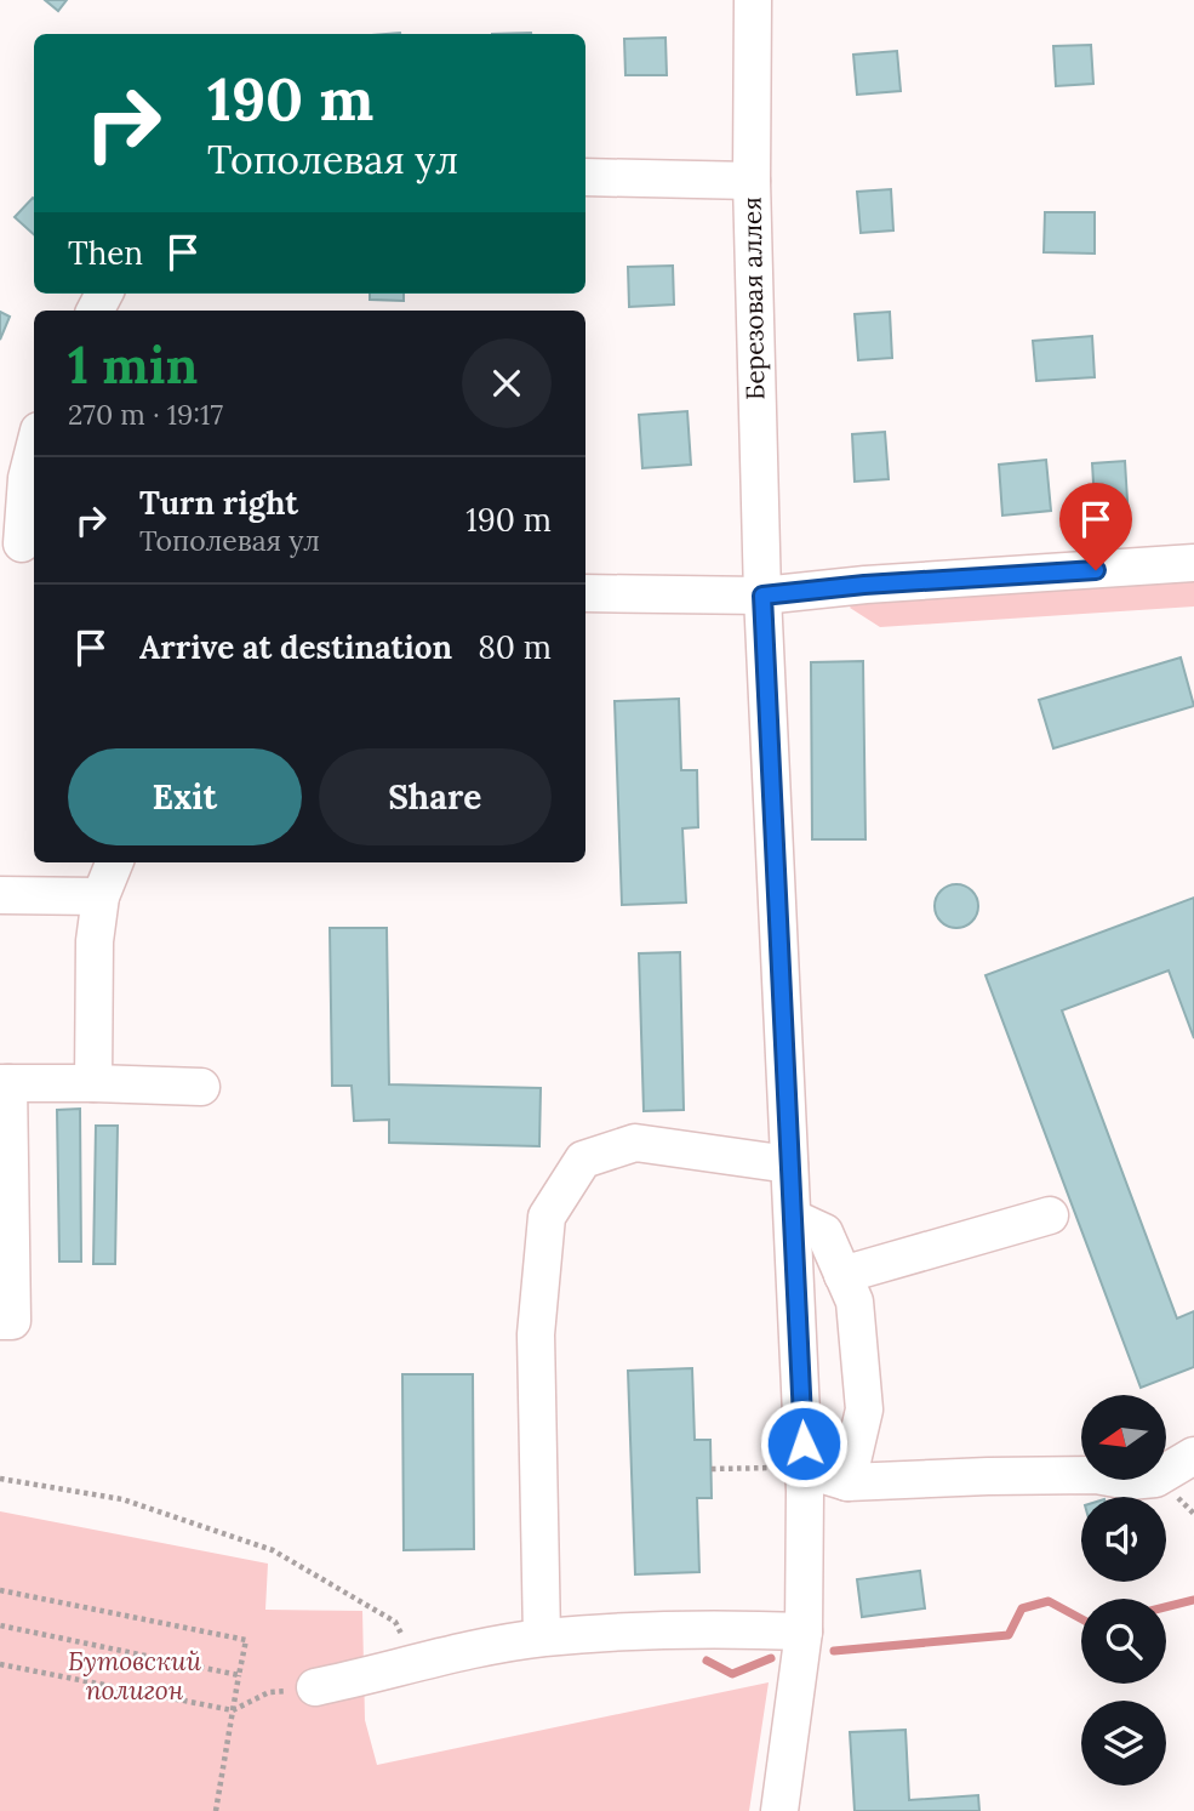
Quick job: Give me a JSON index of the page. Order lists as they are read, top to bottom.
{
  "streets": {
    "street": ["Березовая аллея"]
  },
  "parks": ["Бутовский полигон"],
  "north": "left",
  "page": {
    "turn": ["190 m", "Тополевая ул"],
    "then": "Then",
    "heading": ["1 min", "270 m · 19:17"],
    "list": [
      {
        "name": "Turn right",
        "note": "Тополевая ул",
        "value": "190 m"
      },
      {
        "name": "Arrive at destination",
        "value": "80 m"
      }
    ],
    "buttons": ["Exit", "Share"]
  }
}
